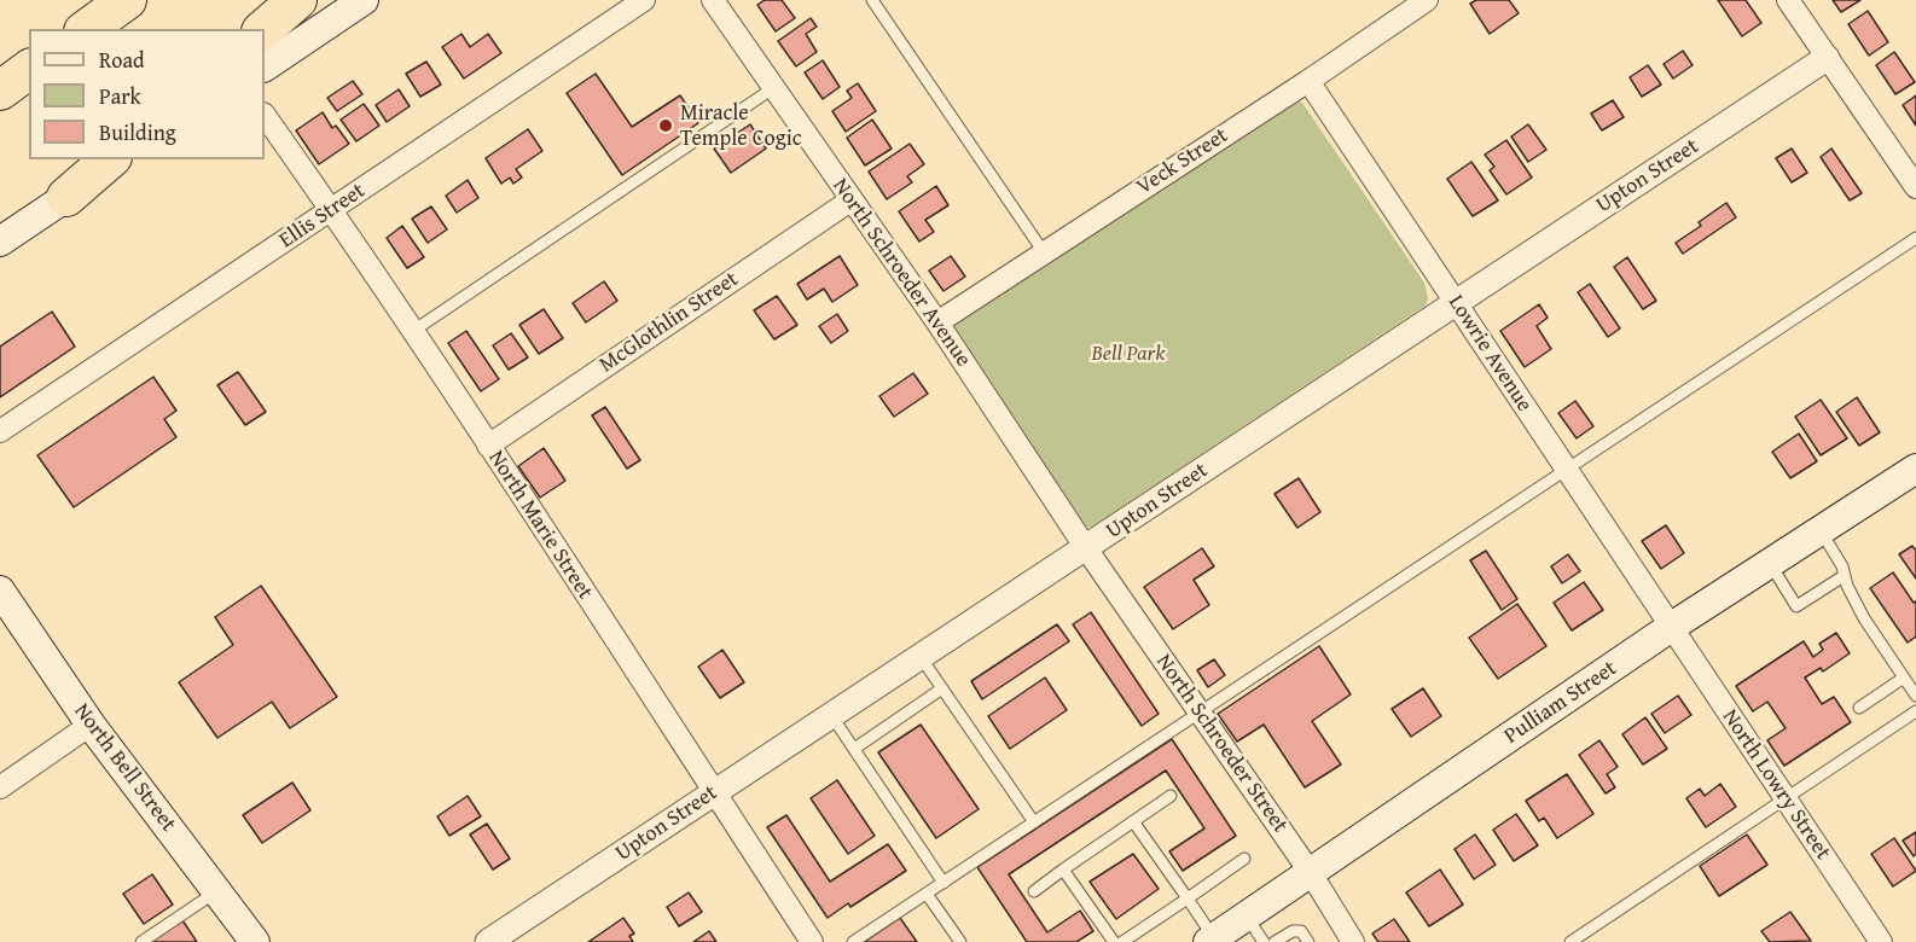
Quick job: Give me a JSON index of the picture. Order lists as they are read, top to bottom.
{
  "streets": {
    "main road": ["Pulliam Street", "North Bell Street"],
    "street": [
      "Veck Street",
      "Upton Street",
      "Ellis Street",
      "North Schroeder Avenue",
      "McGlothlin Street",
      "Lowrie Avenue",
      "North Marie Street",
      "North Schroeder Street",
      "North Lowry Street"
    ]
  },
  "crossings": [
    ["Veck Street", "North Schroeder Avenue"],
    ["Veck Street", "Lowrie Avenue"],
    ["Upton Street", "North Schroeder Avenue"],
    ["Upton Street", "Lowrie Avenue"],
    ["Upton Street", "North Marie Street"],
    ["Upton Street", "North Schroeder Street"],
    ["Ellis Street", "North Marie Street"],
    ["North Schroeder Avenue", "McGlothlin Street"],
    ["North Schroeder Avenue", "North Schroeder Street"],
    ["McGlothlin Street", "North Marie Street"],
    ["Lowrie Avenue", "Pulliam Street"],
    ["Lowrie Avenue", "North Lowry Street"],
    ["Pulliam Street", "North Schroeder Street"],
    ["Pulliam Street", "North Lowry Street"]
  ],
  "parks": ["Bell Park"],
  "places": ["Miracle Temple Cogic"],
  "legend": ["Road", "Park", "Building"]
}
